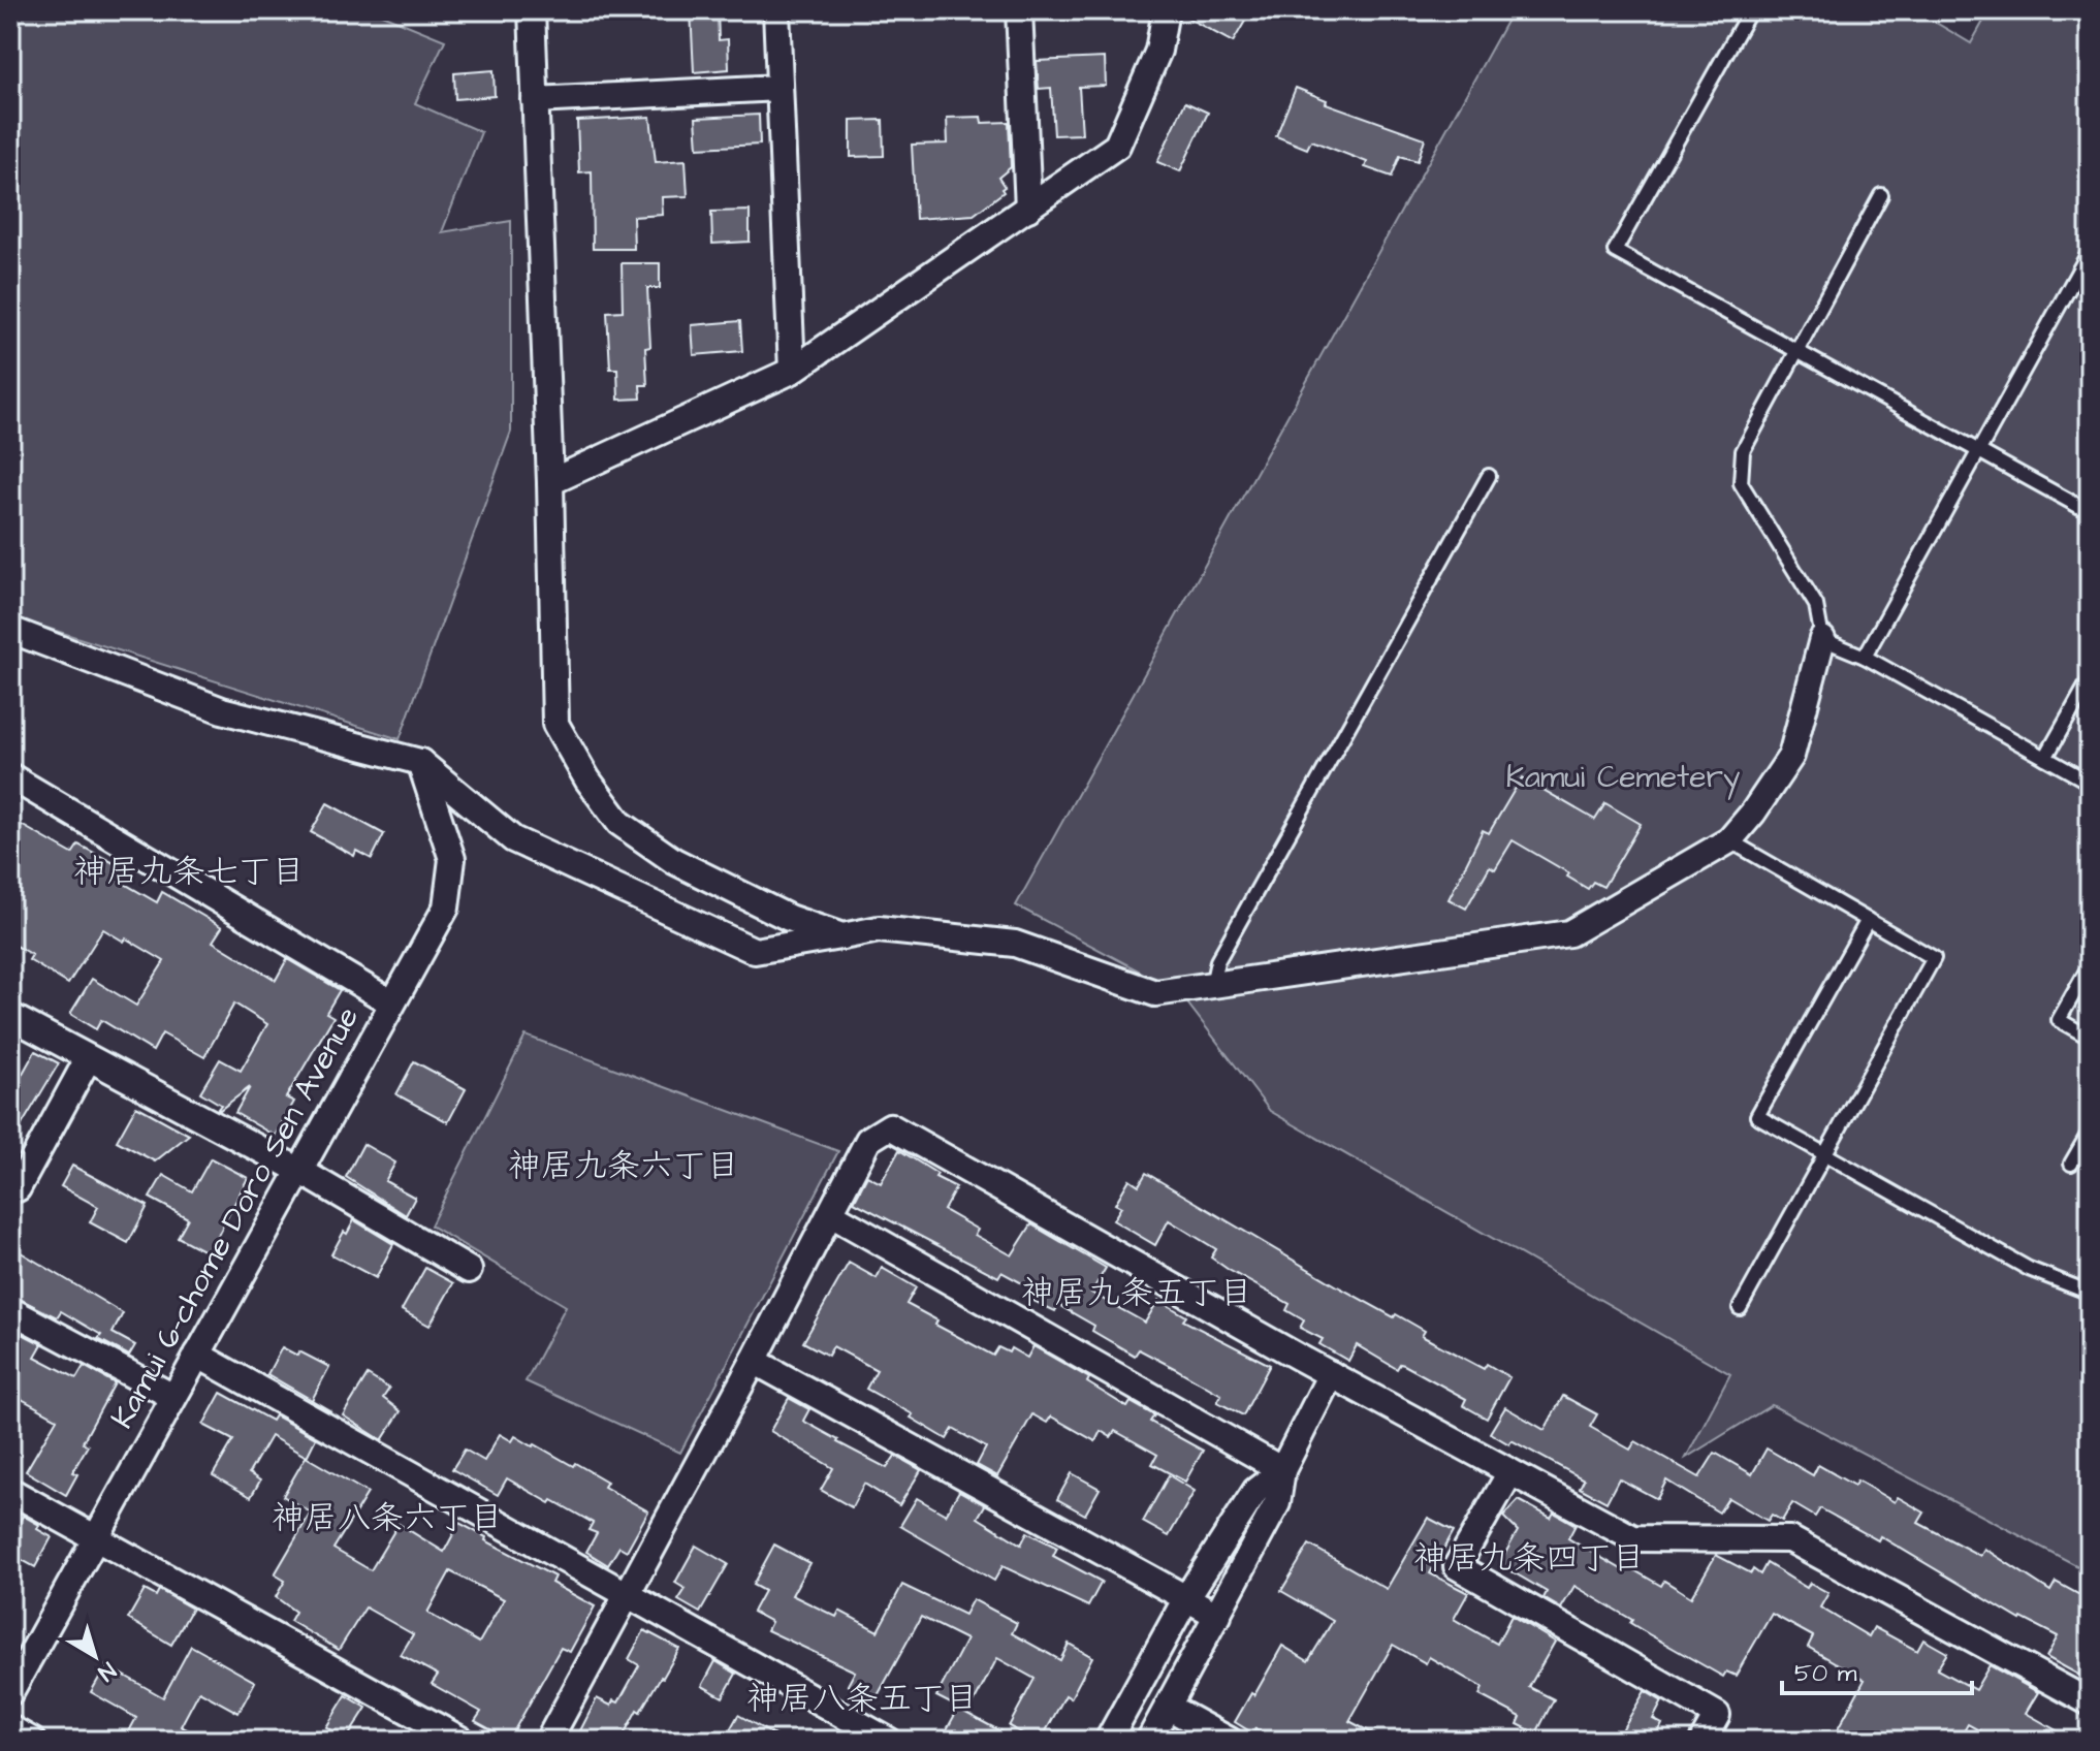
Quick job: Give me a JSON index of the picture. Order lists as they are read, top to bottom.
{
  "streets": {
    "street": ["Kamui 6-chome Doro Sen Avenue"]
  },
  "districts": [
    "神居九条七丁目",
    "神居九条六丁目",
    "神居九条五丁目",
    "神居八条六丁目",
    "神居九条四丁目",
    "神居八条五丁目"
  ],
  "parks": ["Kamui Cemetery"],
  "scale_bar": "50 m",
  "north": "bottom right"
}
